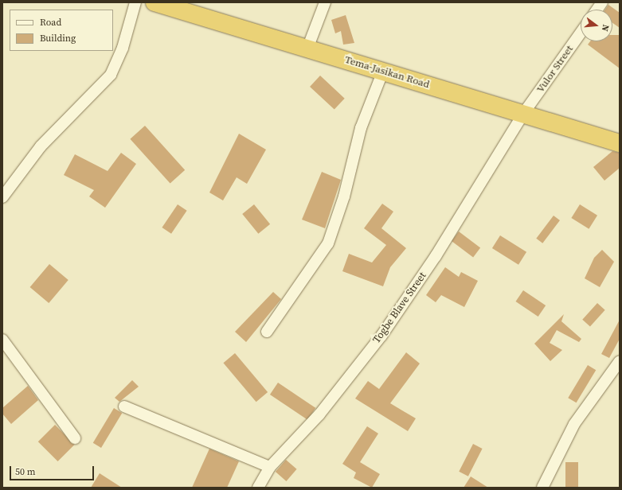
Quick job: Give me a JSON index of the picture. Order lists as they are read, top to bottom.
{
  "streets": {
    "highway": ["Tema-Jasikan Road"],
    "street": ["Vulor Street", "Togbe Blave Street"]
  },
  "crossings": [
    ["Vulor Street", "Tema-Jasikan Road"],
    ["Vulor Street", "Togbe Blave Street"],
    ["Tema-Jasikan Road", "Togbe Blave Street"]
  ],
  "legend": ["Road", "Building"],
  "scale_bar": "50 m",
  "north": "right"
}
